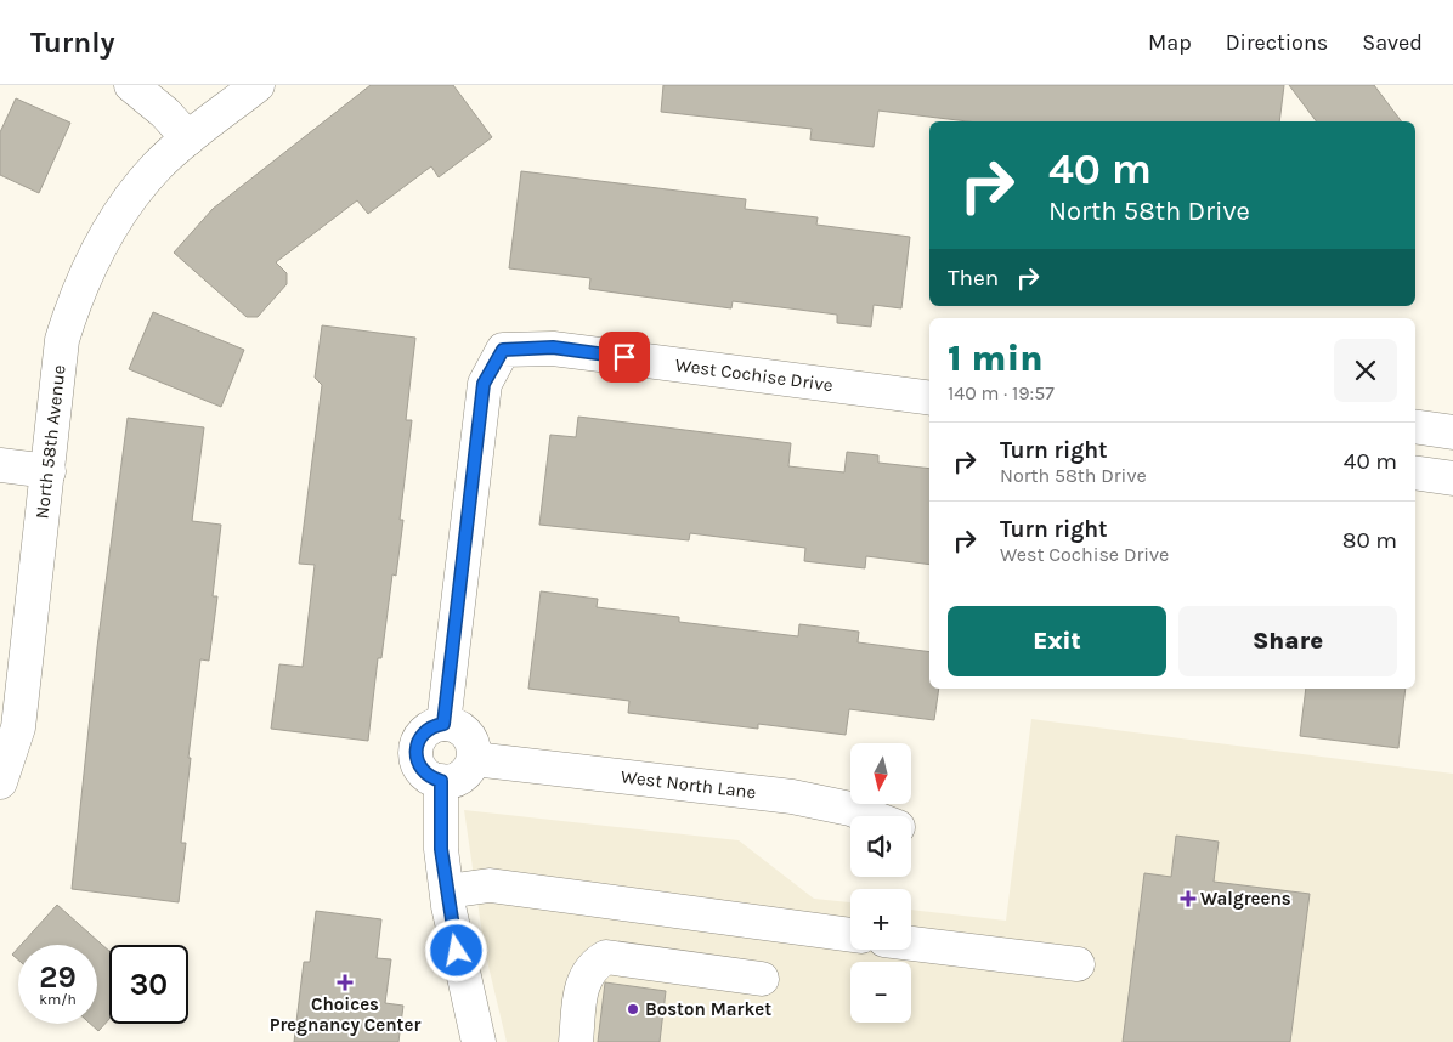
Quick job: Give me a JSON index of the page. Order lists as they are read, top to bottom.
{
  "streets": {
    "street": ["West Cochise Drive", "North 58th Avenue", "West North Lane"]
  },
  "crossings": [
    ["West Cochise Drive", "West North Lane"]
  ],
  "places": {
    "health": ["Walgreens", "Choices Pregnancy Center"],
    "other": ["Boston Market"]
  },
  "north": "bottom",
  "page": {
    "header": "Turnly",
    "nav": ["Map", "Directions", "Saved"],
    "turn": ["40 m", "North 58th Drive"],
    "then": "Then",
    "heading": ["1 min", "140 m · 19:57"],
    "list": [
      {
        "name": "Turn right",
        "note": "North 58th Drive",
        "value": "40 m"
      },
      {
        "name": "Turn right",
        "note": "West Cochise Drive",
        "value": "80 m"
      }
    ],
    "buttons": ["Exit", "Share"],
    "map_buttons": ["+", "−"],
    "speed": "29 km/h",
    "limit": "30"
  }
}
